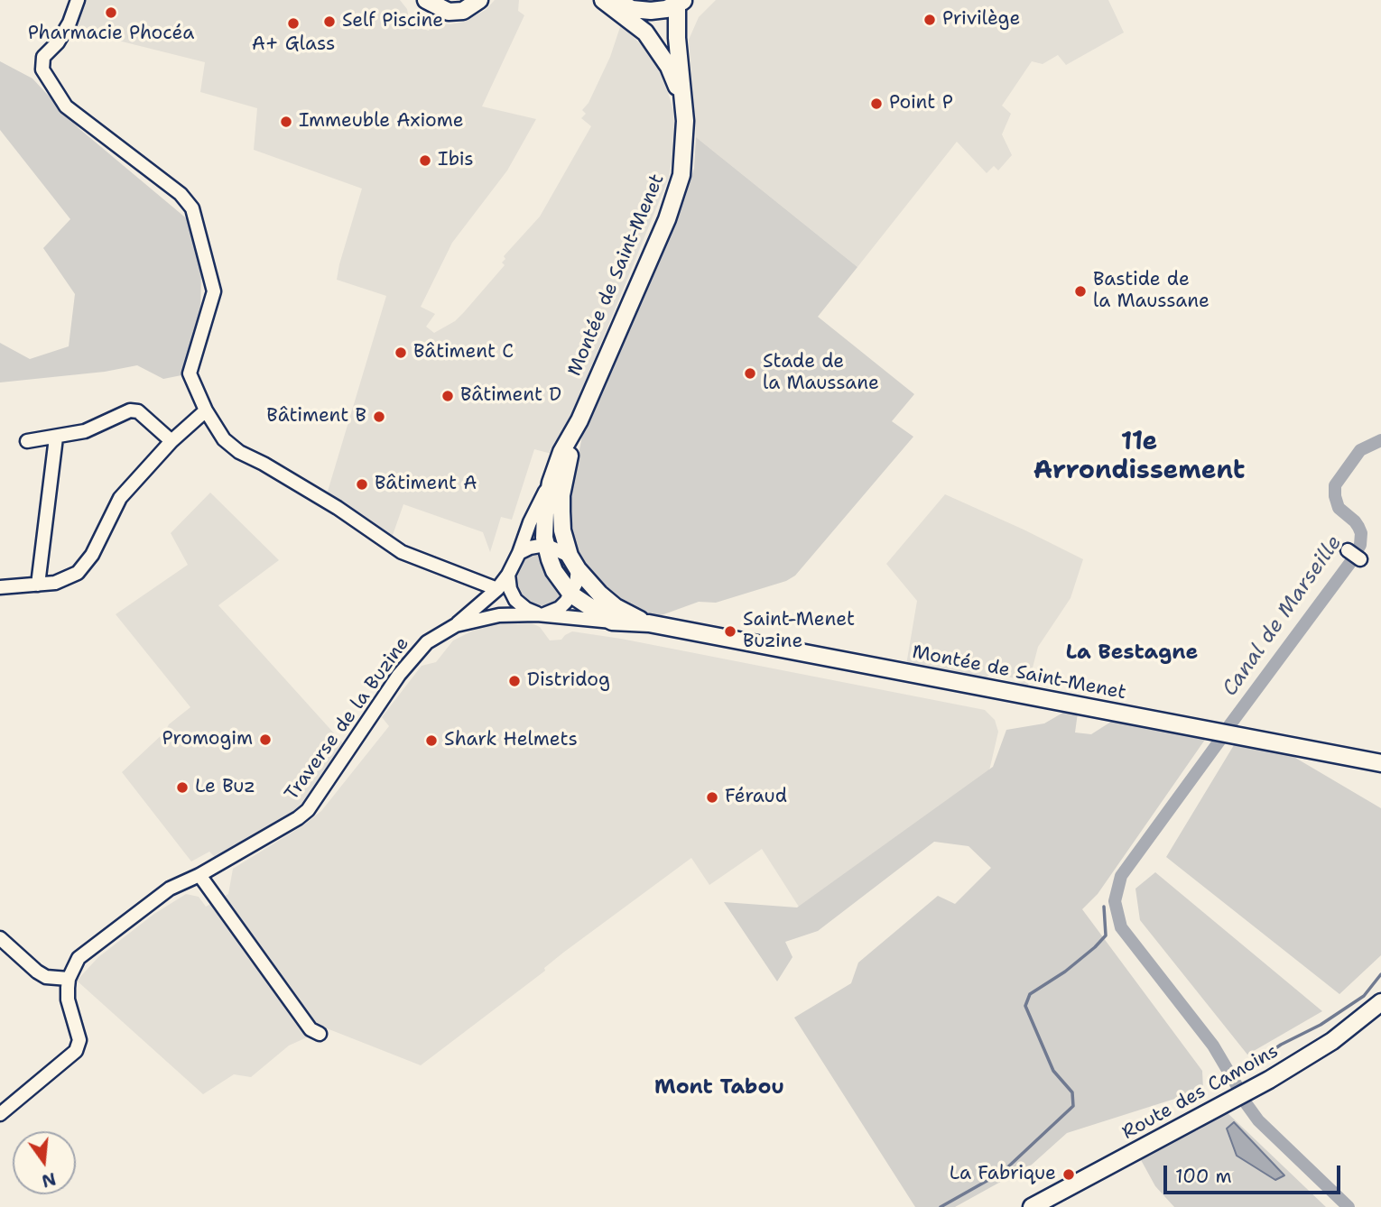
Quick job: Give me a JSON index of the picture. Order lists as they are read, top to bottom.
{
  "streets": {
    "main road": ["Montée de Saint-Menet", "Route des Camoins"],
    "street": ["Traverse de la Buzine"]
  },
  "crossings": [
    ["Montée de Saint-Menet", "Traverse de la Buzine"]
  ],
  "districts": ["11e Arrondissement", "La Bestagne", "Mont Tabou"],
  "water": ["Canal de Marseille"],
  "places": [
    "Pharmacie Phocéa",
    "Privilège",
    "Self Piscine",
    "A+ Glass",
    "Point P",
    "Immeuble Axiome",
    "Ibis",
    "Bastide de la Maussane",
    "Bâtiment C",
    "Stade de la Maussane",
    "Bâtiment D",
    "Bâtiment B",
    "Bâtiment A",
    "Saint-Menet Buzine",
    "Distridog",
    "Promogim",
    "Shark Helmets",
    "Le Buz",
    "Féraud",
    "La Fabrique"
  ],
  "scale_bar": "100 m",
  "north": "bottom"
}
